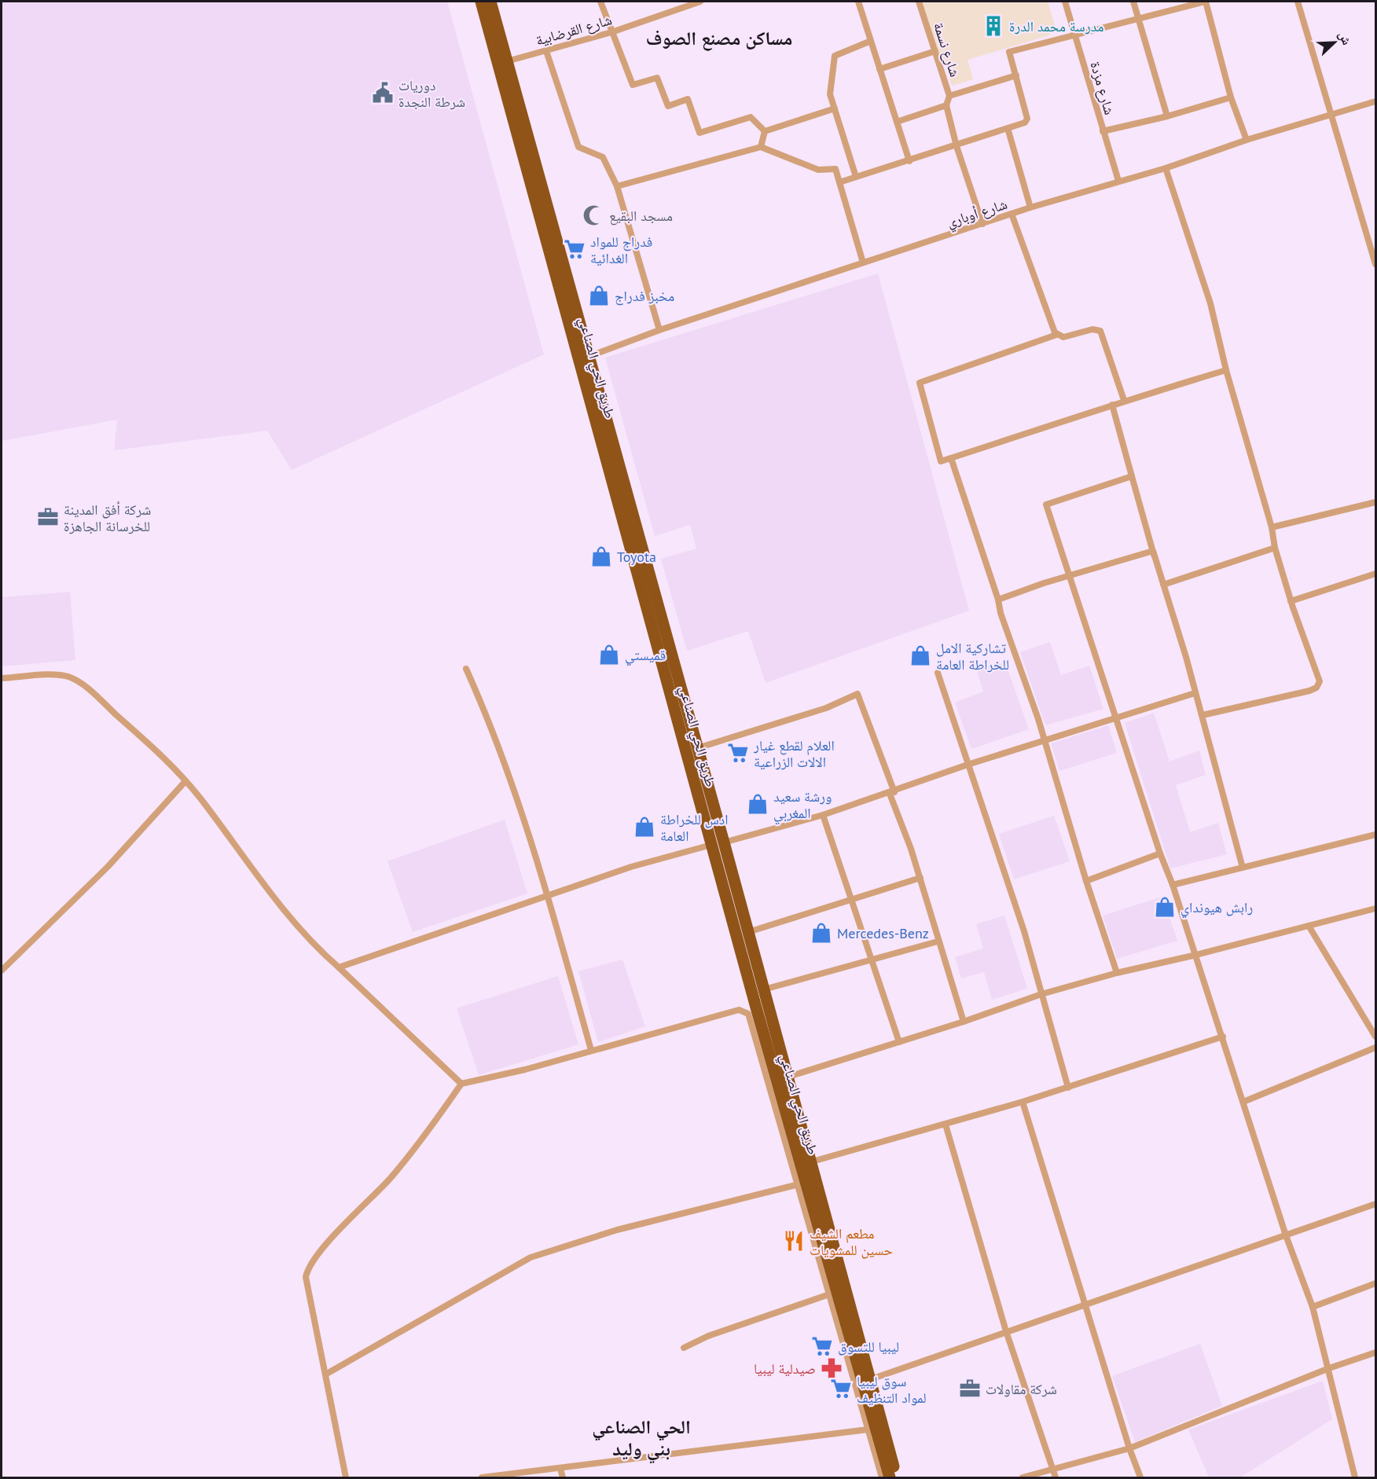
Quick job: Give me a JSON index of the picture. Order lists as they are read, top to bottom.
{
  "streets": {
    "highway": ["طريق الحي الصناعي"],
    "street": [
      "شارع القرضابية",
      "شارع نسمة",
      "شارع مزدة",
      "شارع أوباري"
    ]
  },
  "crossings": [
    ["شارع مزدة", "شارع أوباري"]
  ],
  "districts": ["مساكن مصنع الصوف", "الحي الصناعي بني وليد"],
  "places": {
    "building": ["مدرسة محمد الدرة"],
    "public building": ["دوريات شرطة النجدة"],
    "mosque": ["مسجد البقيع"],
    "supermarket": [
      "فدراج للمواد الغدائية",
      "العلام لقطع غيار الالات الزراعية",
      "ليبيا للتسوق",
      "سوق ليبيا لمواد التنظيف"
    ],
    "shop": [
      "مخبز فدراج",
      "Toyota",
      "قميستي",
      "تشاركية الامل للخراطة العامة",
      "ورشة سعيد المغربي",
      "ادس للخراطة العامة",
      "رابش هيونداي",
      "Mercedes-Benz"
    ],
    "office": ["شركة أفق المدينة للخرسانة الجاهزة", "شركة مقاولات"],
    "restaurant": ["مطعم الشيف حسين للمشويات"],
    "pharmacy": ["صيدلية ليبيا"]
  },
  "north": "top right"
}
